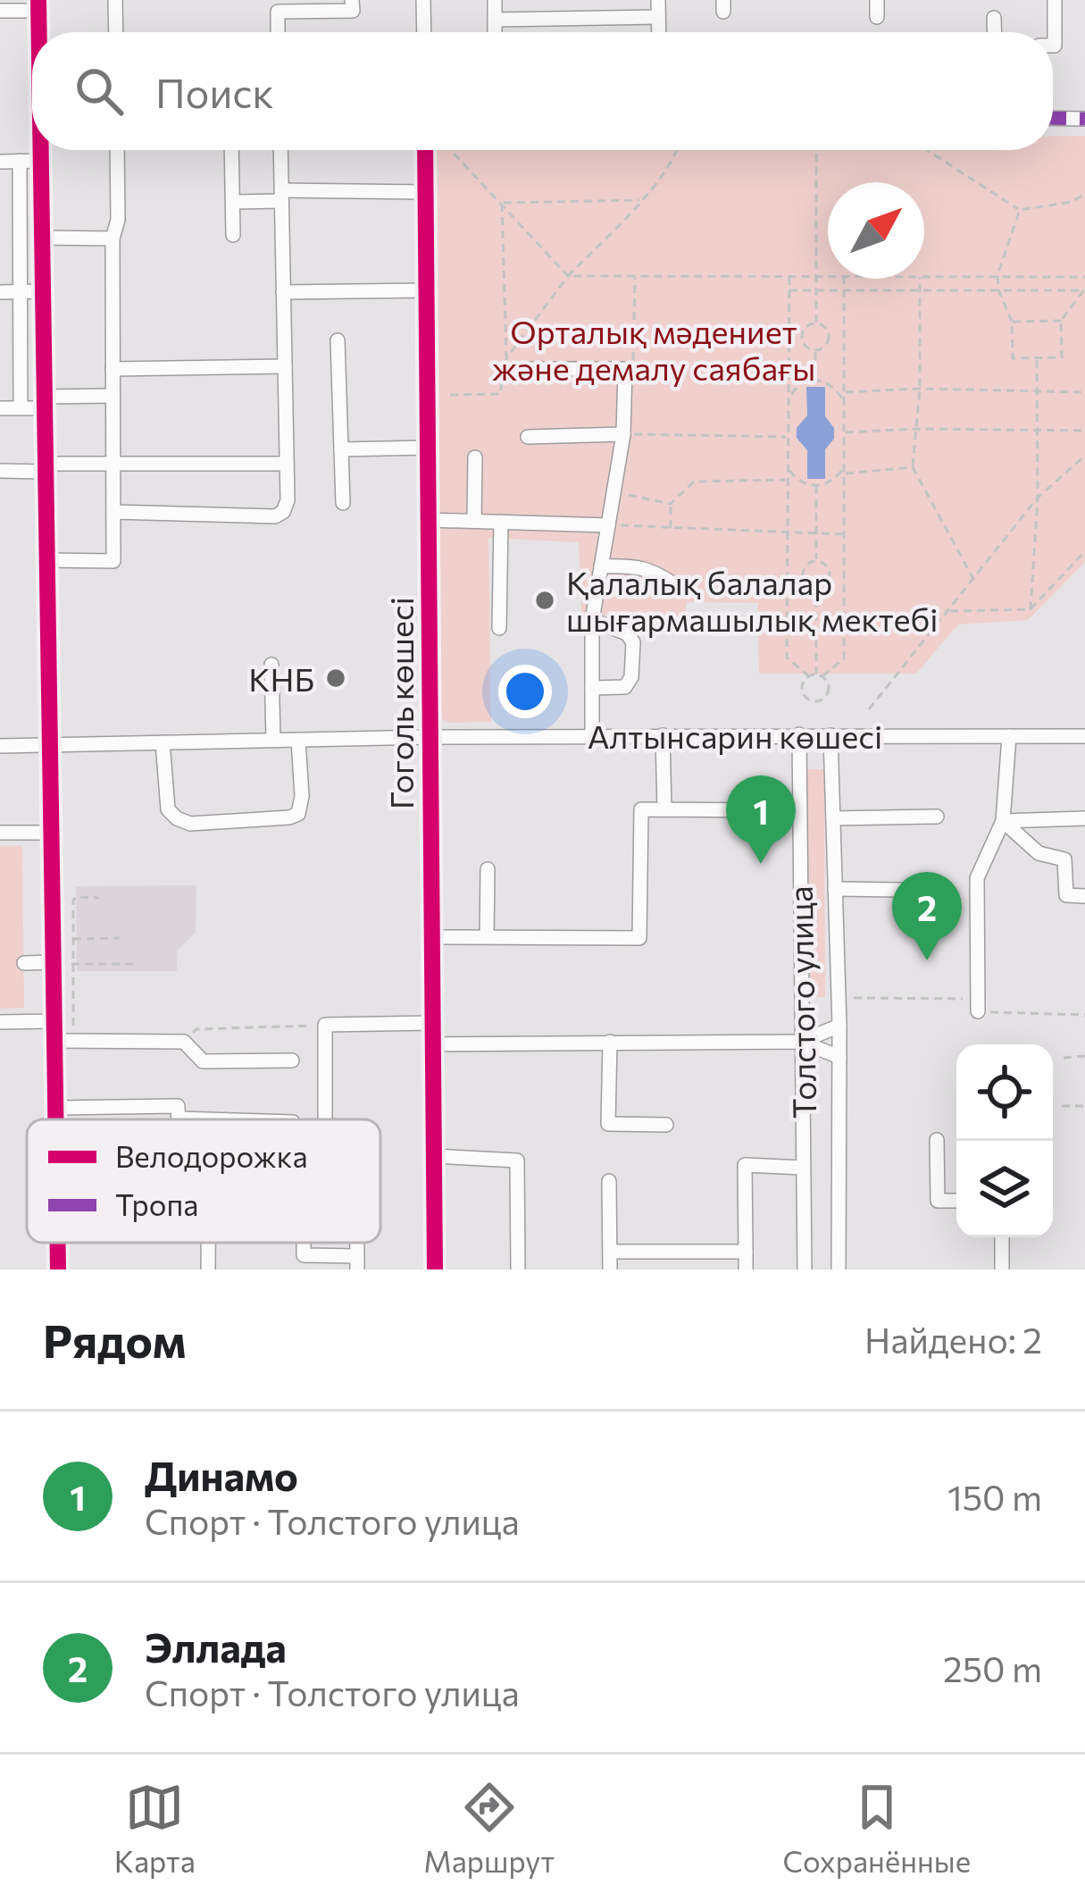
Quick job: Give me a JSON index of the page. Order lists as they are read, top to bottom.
{
  "streets": {
    "street": ["Гоголь көшесі", "Алтынсарин көшесі", "Толстого улица"]
  },
  "crossings": [
    ["Гоголь көшесі", "Алтынсарин көшесі"],
    ["Алтынсарин көшесі", "Толстого улица"]
  ],
  "parks": ["Орталық мәдениет және демалу саябағы"],
  "places": ["Қалалық балалар шығармашылық мектебі", "КНБ"],
  "legend": ["Велодорожка", "Тропа"],
  "north": "top right",
  "page": {
    "search": "Поиск",
    "pins": ["1", "2"],
    "heading": ["Рядом", "Найдено: 2"],
    "list": [
      {
        "mark": "1",
        "name": "Динамо",
        "note": "Спорт · Толстого улица",
        "value": "150 m"
      },
      {
        "mark": "2",
        "name": "Эллада",
        "note": "Спорт · Толстого улица",
        "value": "250 m"
      }
    ],
    "nav": ["Карта", "Маршрут", "Сохранённые"]
  }
}
